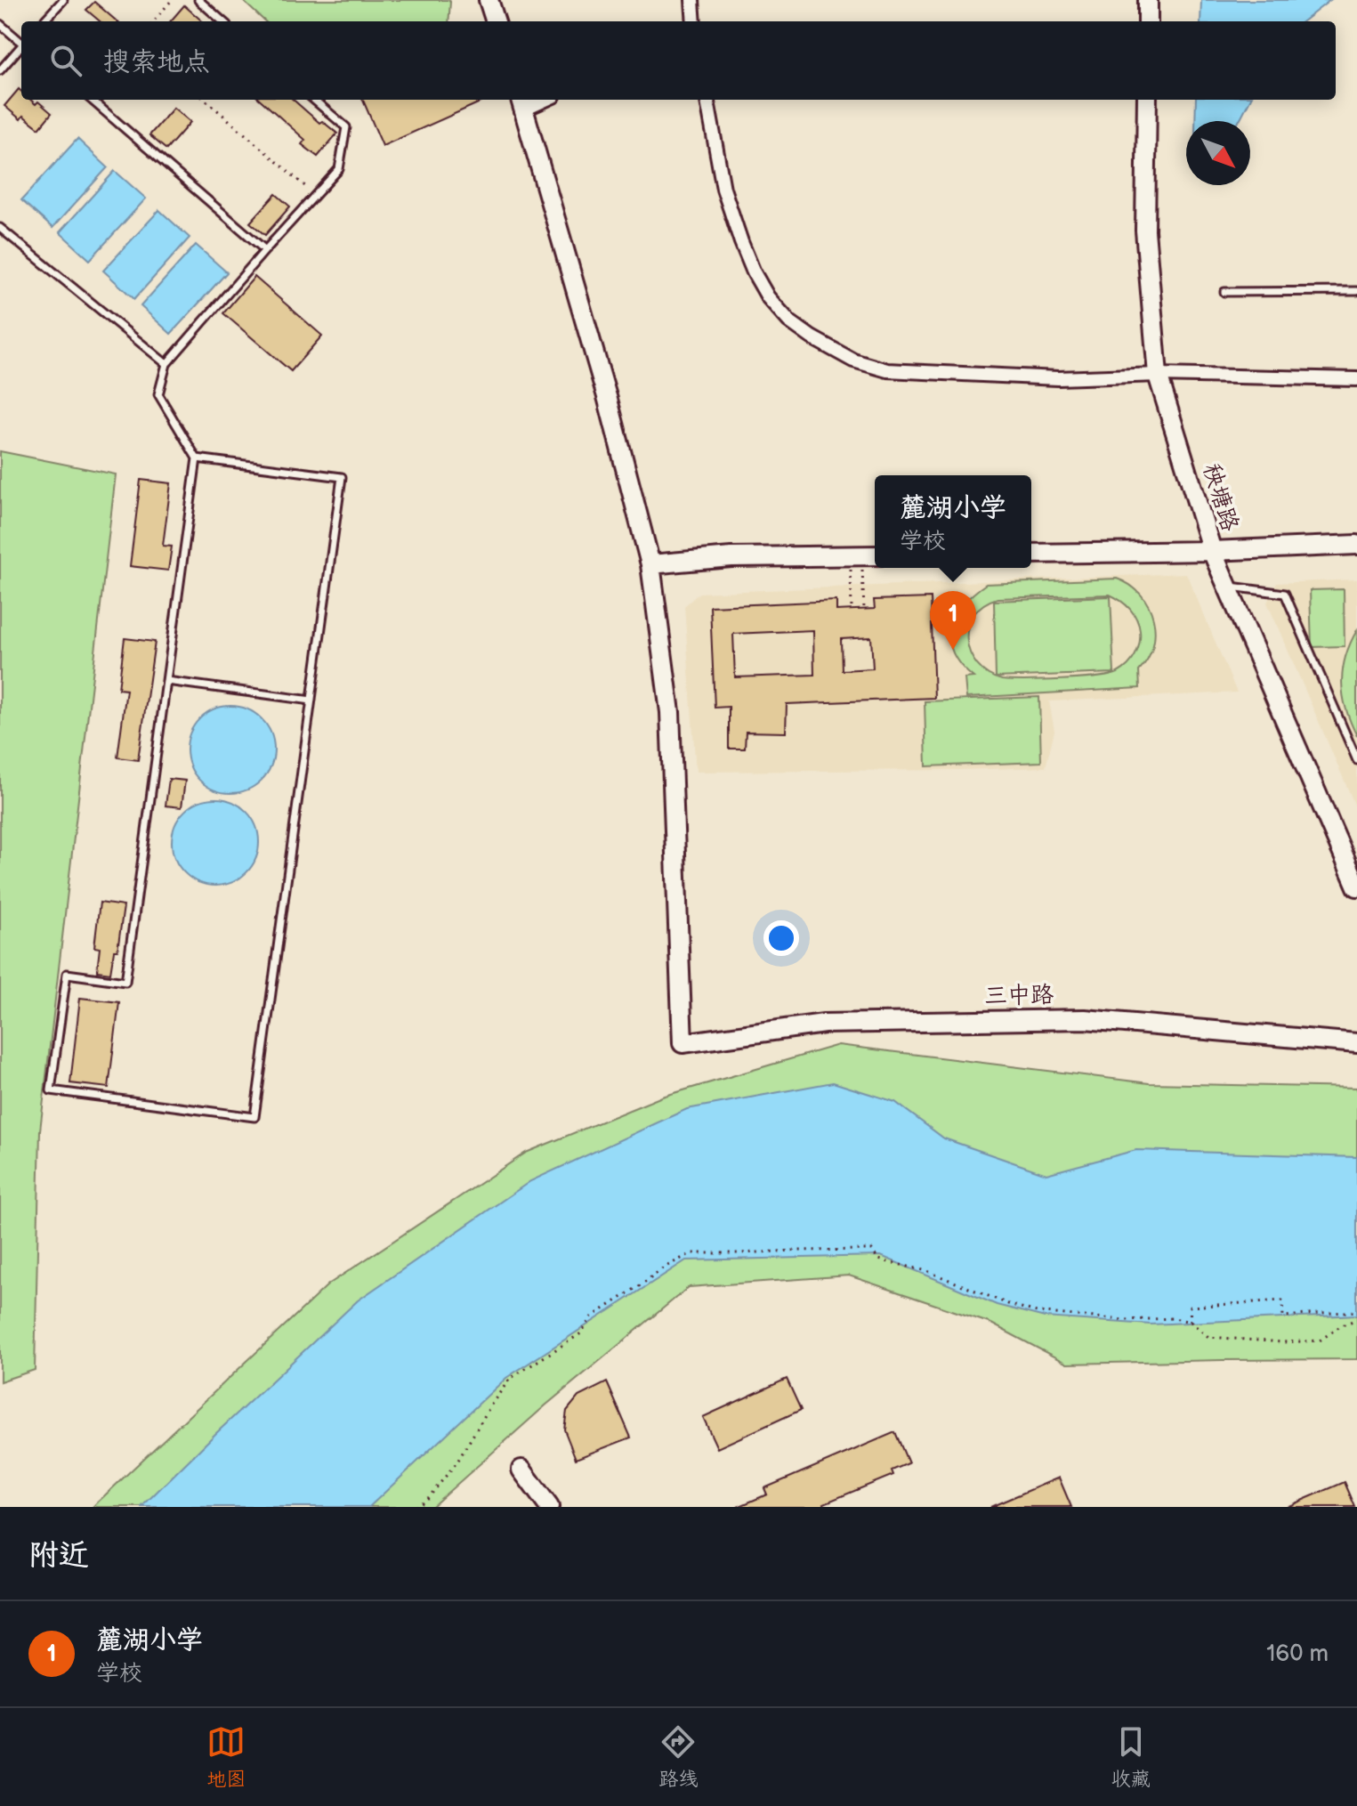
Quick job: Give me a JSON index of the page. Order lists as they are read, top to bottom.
{
  "streets": {
    "main road": ["秧塘路", "三中路"]
  },
  "north": "bottom right",
  "page": {
    "search": "搜索地点",
    "popup": ["麓湖小学", "学校"],
    "pins": "1",
    "heading": "附近",
    "list": [
      {
        "mark": "1",
        "name": "麓湖小学",
        "note": "学校",
        "value": "160 m"
      }
    ],
    "nav": ["地图", "路线", "收藏"]
  }
}
